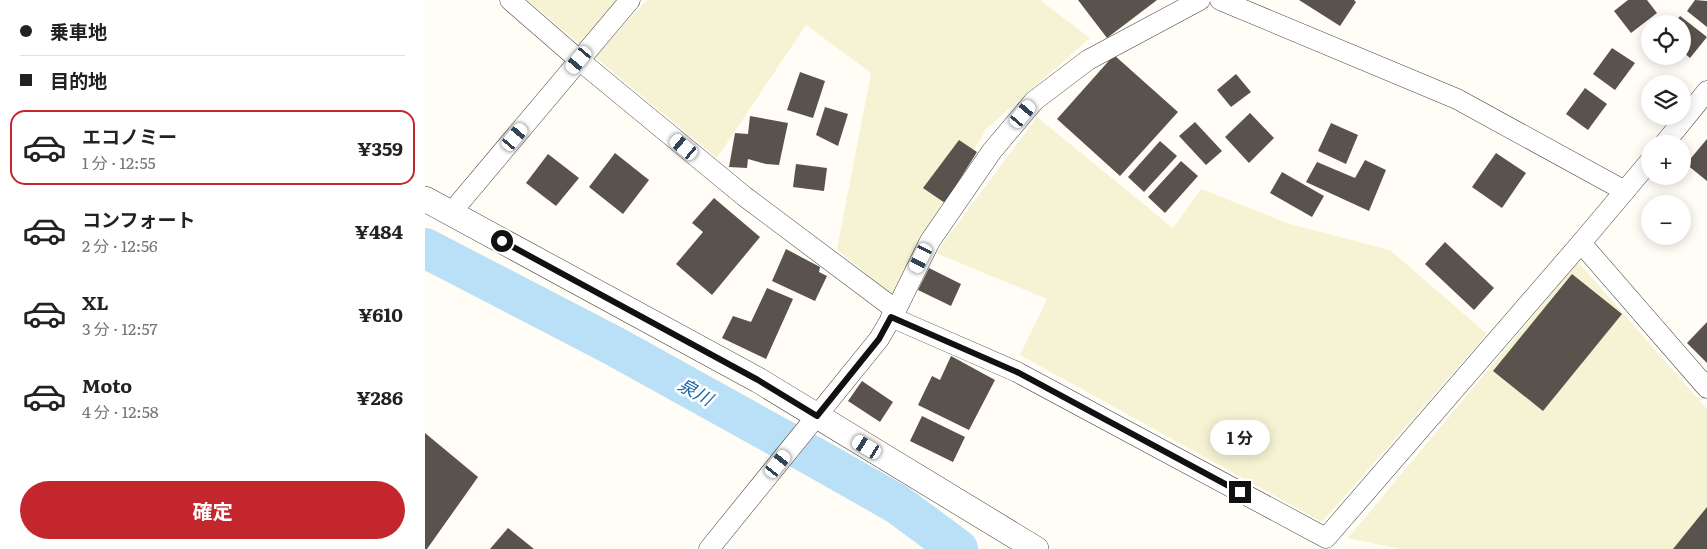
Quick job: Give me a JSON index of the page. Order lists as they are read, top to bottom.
{
  "water": ["泉川"],
  "page": {
    "banner": ["乗車地", "目的地"],
    "map_buttons": ["+", "−"],
    "list": [
      {
        "name": "エコノミー",
        "note": "1 分 · 12:55",
        "value": "¥359"
      },
      {
        "name": "コンフォート",
        "note": "2 分 · 12:56",
        "value": "¥484"
      },
      {
        "name": "XL",
        "note": "3 分 · 12:57",
        "value": "¥610"
      },
      {
        "name": "Moto",
        "note": "4 分 · 12:58",
        "value": "¥286"
      }
    ],
    "bubble": "1 分",
    "buttons": "確定"
  }
}
